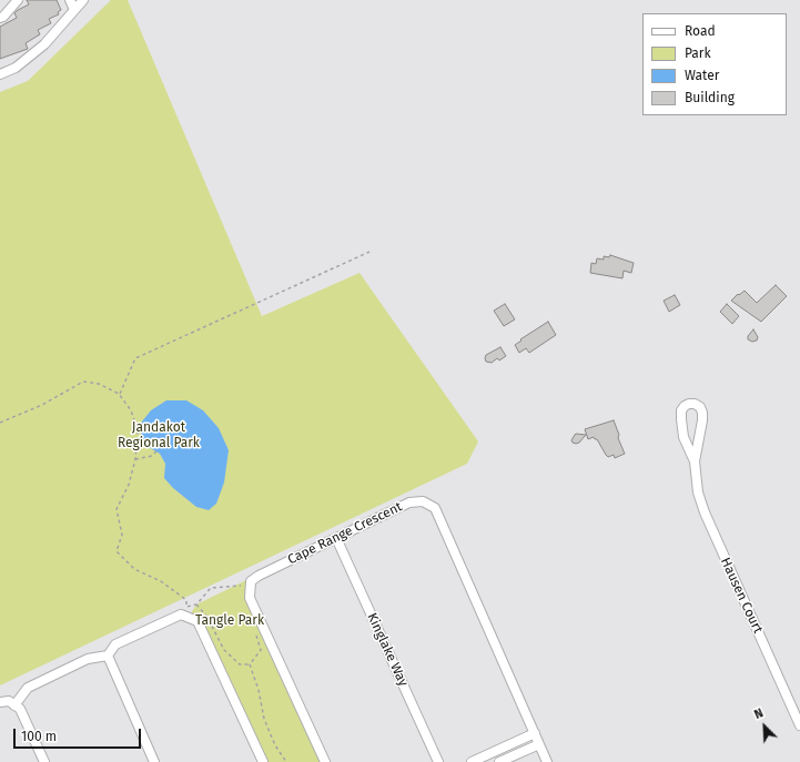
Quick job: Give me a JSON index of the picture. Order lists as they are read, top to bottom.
{
  "streets": {
    "street": ["Cape Range Crescent", "Hausen Court", "Kinglake Way"]
  },
  "crossings": [
    ["Cape Range Crescent", "Kinglake Way"]
  ],
  "parks": ["Jandakot Regional Park", "Tangle Park"],
  "legend": [
    "Road",
    "Park",
    "Water",
    "Building"
  ],
  "scale_bar": "100 m",
  "north": "top left"
}
